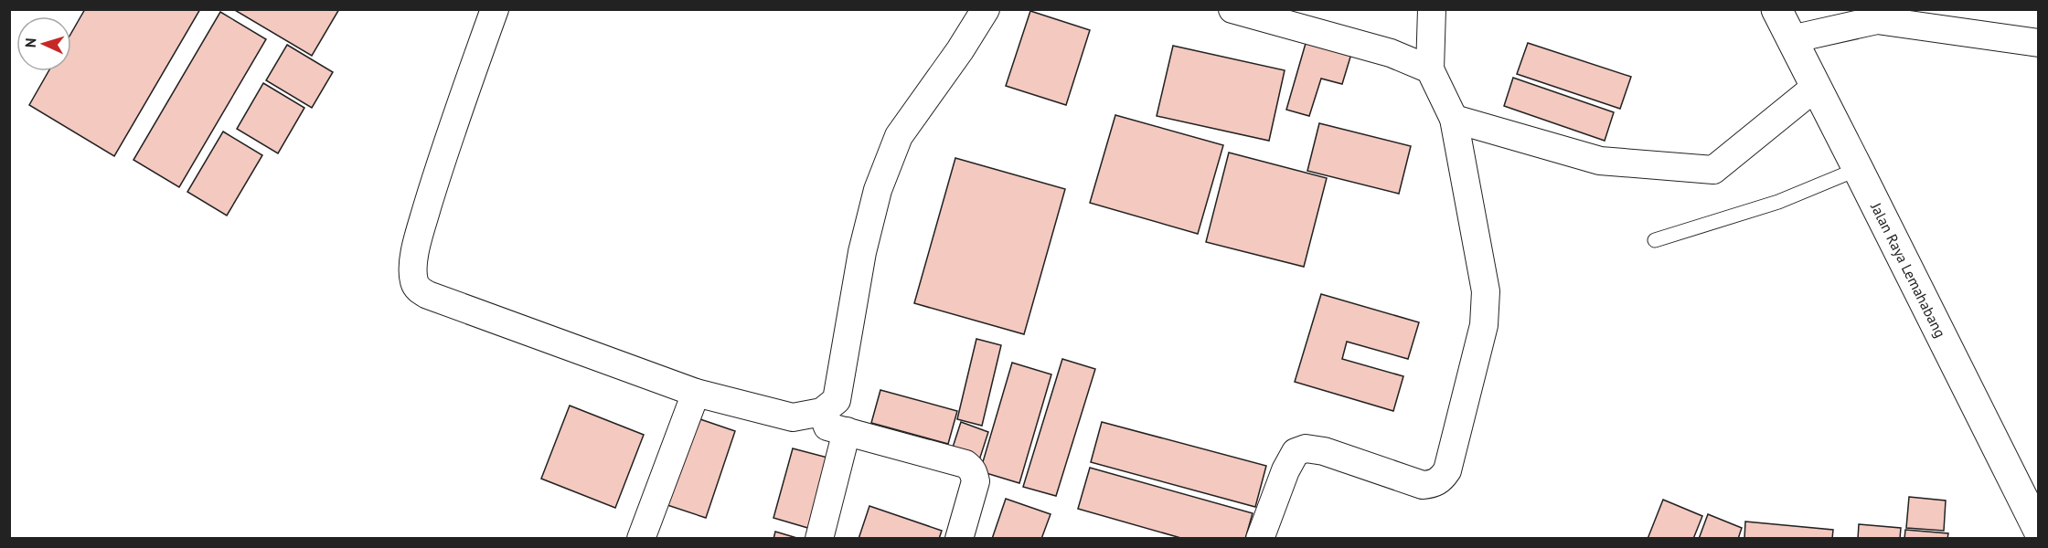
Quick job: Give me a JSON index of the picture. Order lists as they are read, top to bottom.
{
  "streets": {
    "main road": ["Jalan Raya Lemahabang"]
  },
  "north": "left"
}
